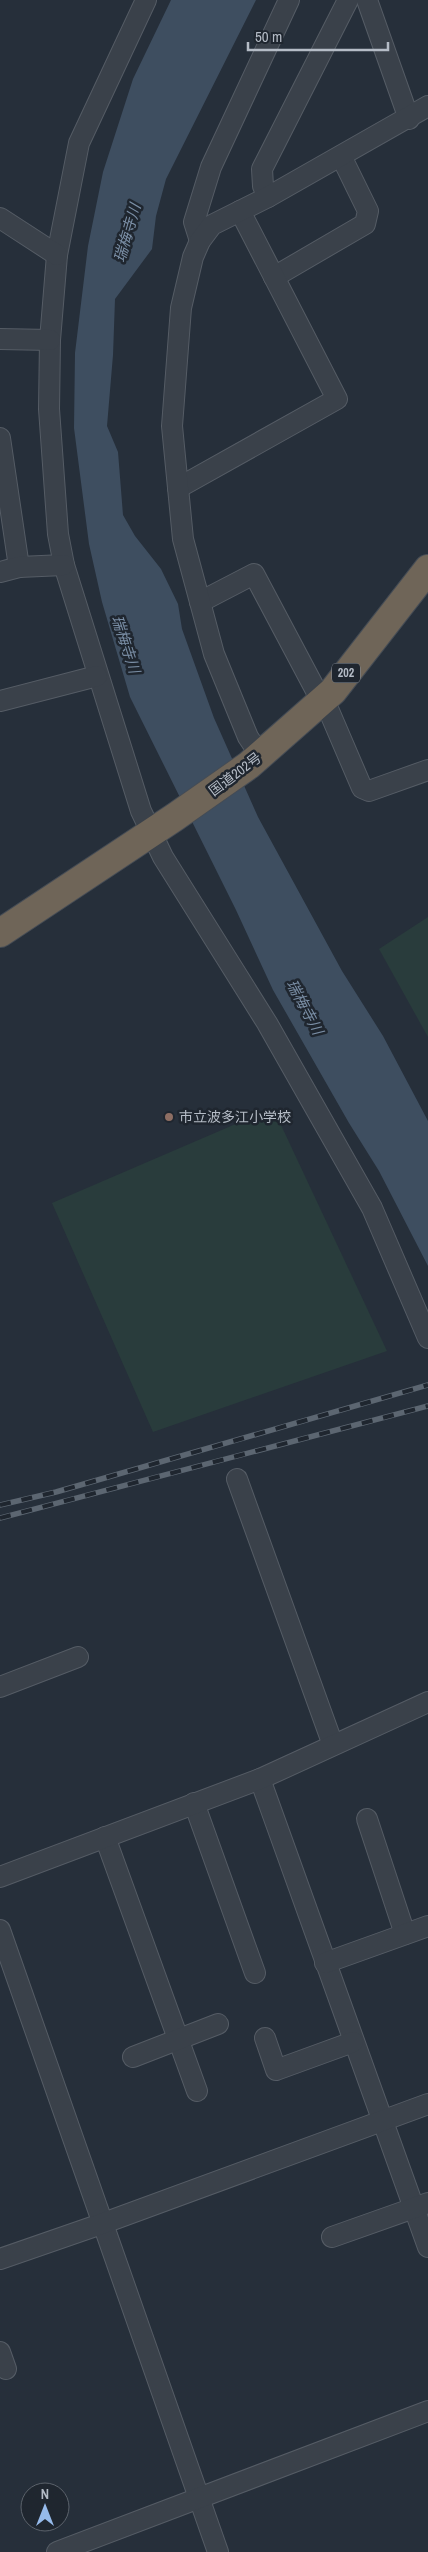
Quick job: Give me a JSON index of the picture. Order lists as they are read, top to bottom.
{
  "streets": {
    "highway": ["202", "国道202号"]
  },
  "water": ["瑞梅寺川"],
  "places": ["市立波多江小学校"],
  "scale_bar": "50 m",
  "north": "top"
}
